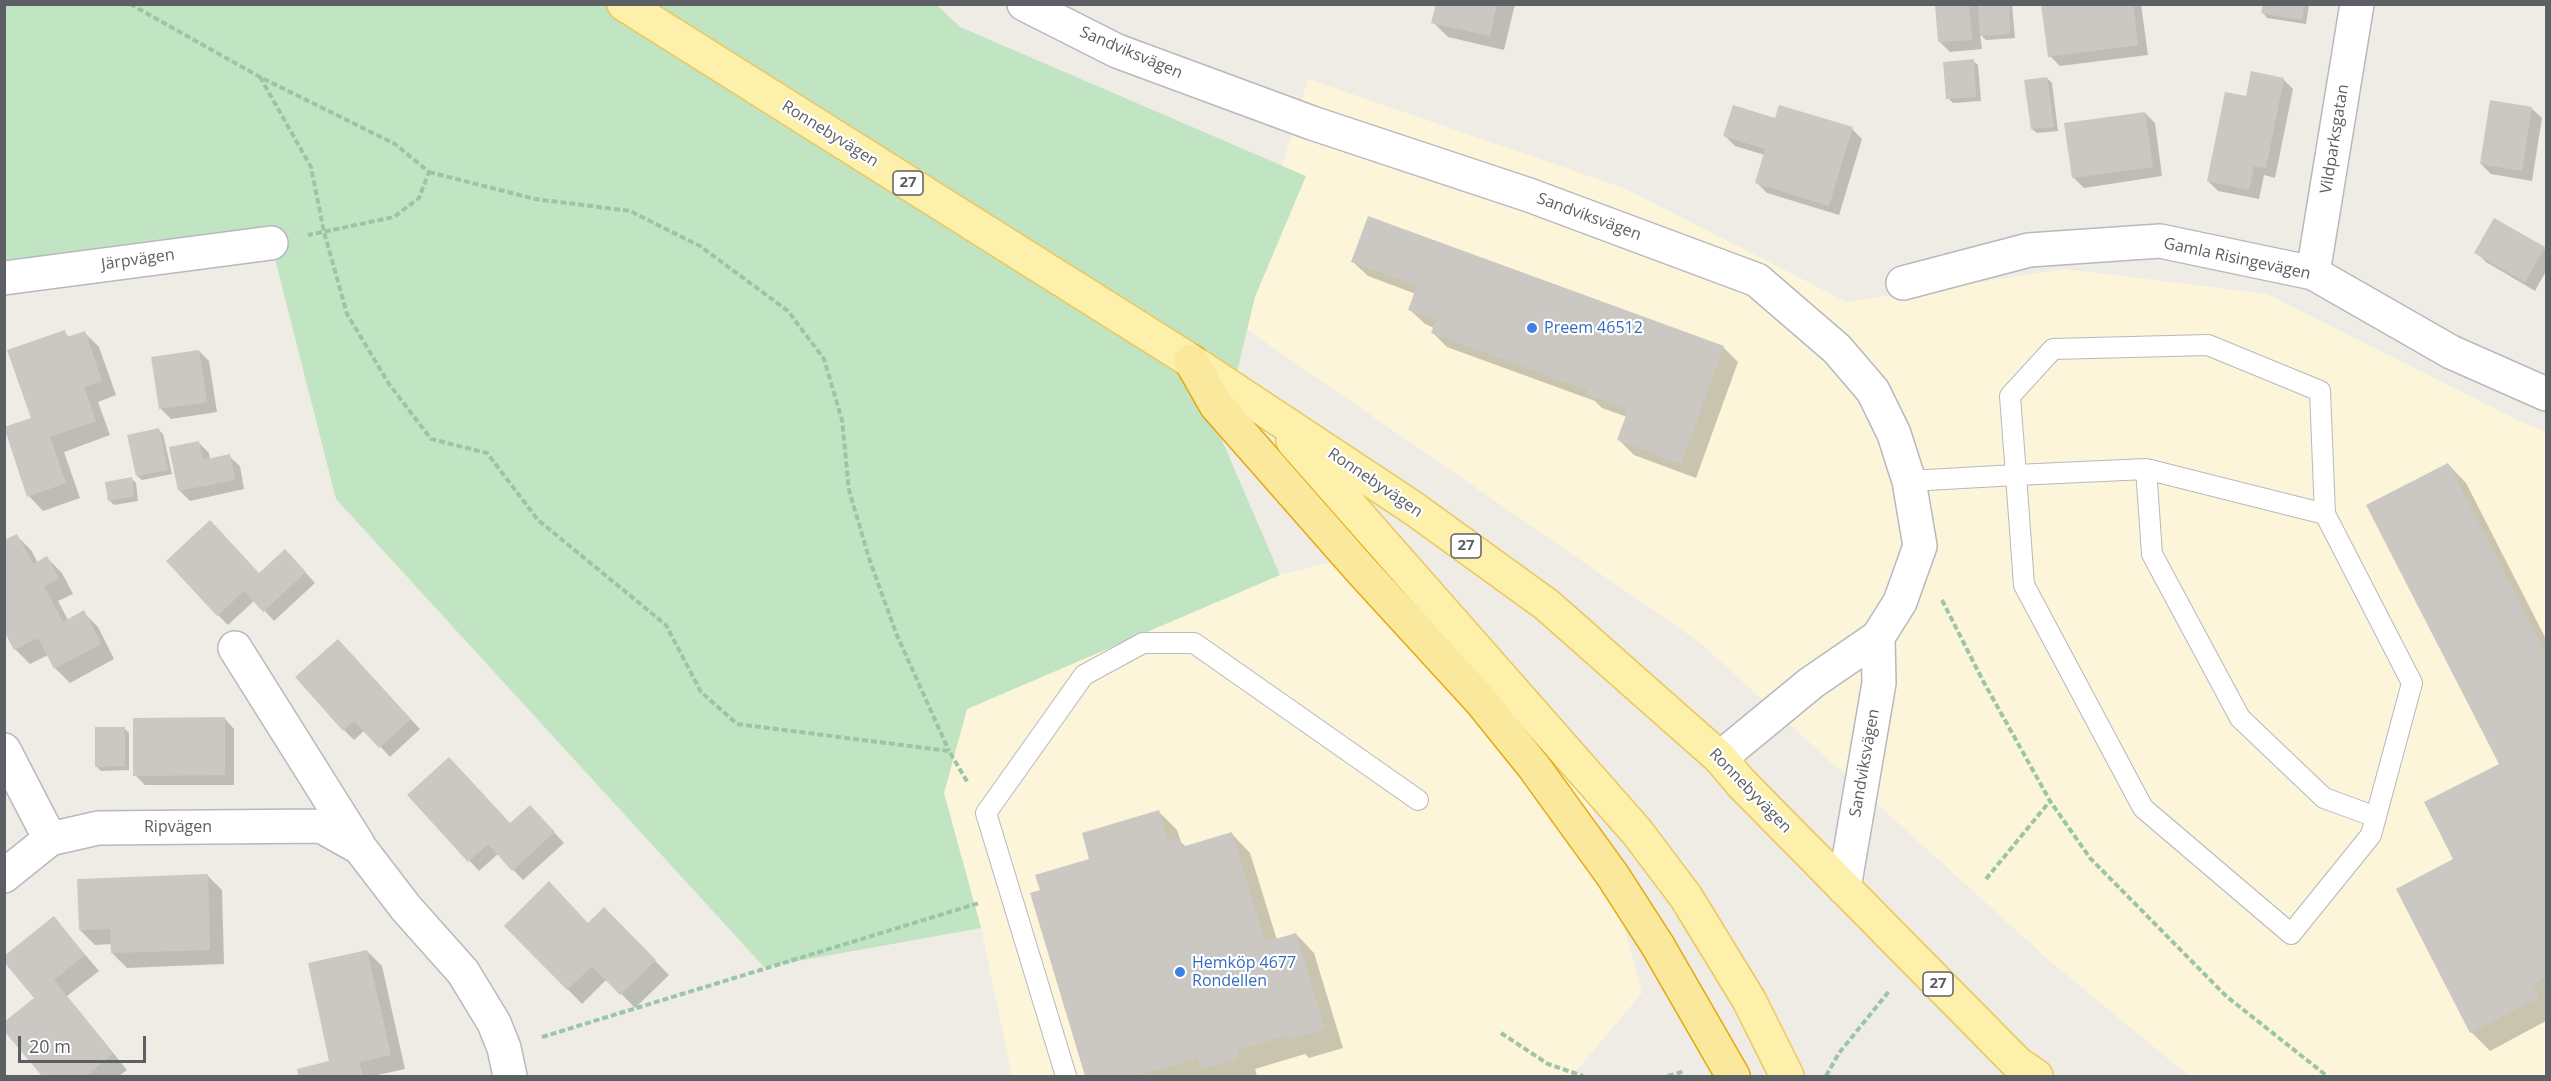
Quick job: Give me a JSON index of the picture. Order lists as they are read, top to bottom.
{
  "streets": {
    "main road": ["Ronnebyvägen", "27"],
    "street": [
      "Sandviksvägen",
      "Vildparksgatan",
      "Gamla Risingevägen",
      "Järpvägen",
      "Ripvägen"
    ]
  },
  "crossings": [
    ["Sandviksvägen", "Ronnebyvägen"],
    ["Vildparksgatan", "Gamla Risingevägen"]
  ],
  "places": ["Preem 46512", "Hemköp 4677 Rondellen"],
  "scale_bar": "20 m"
}
